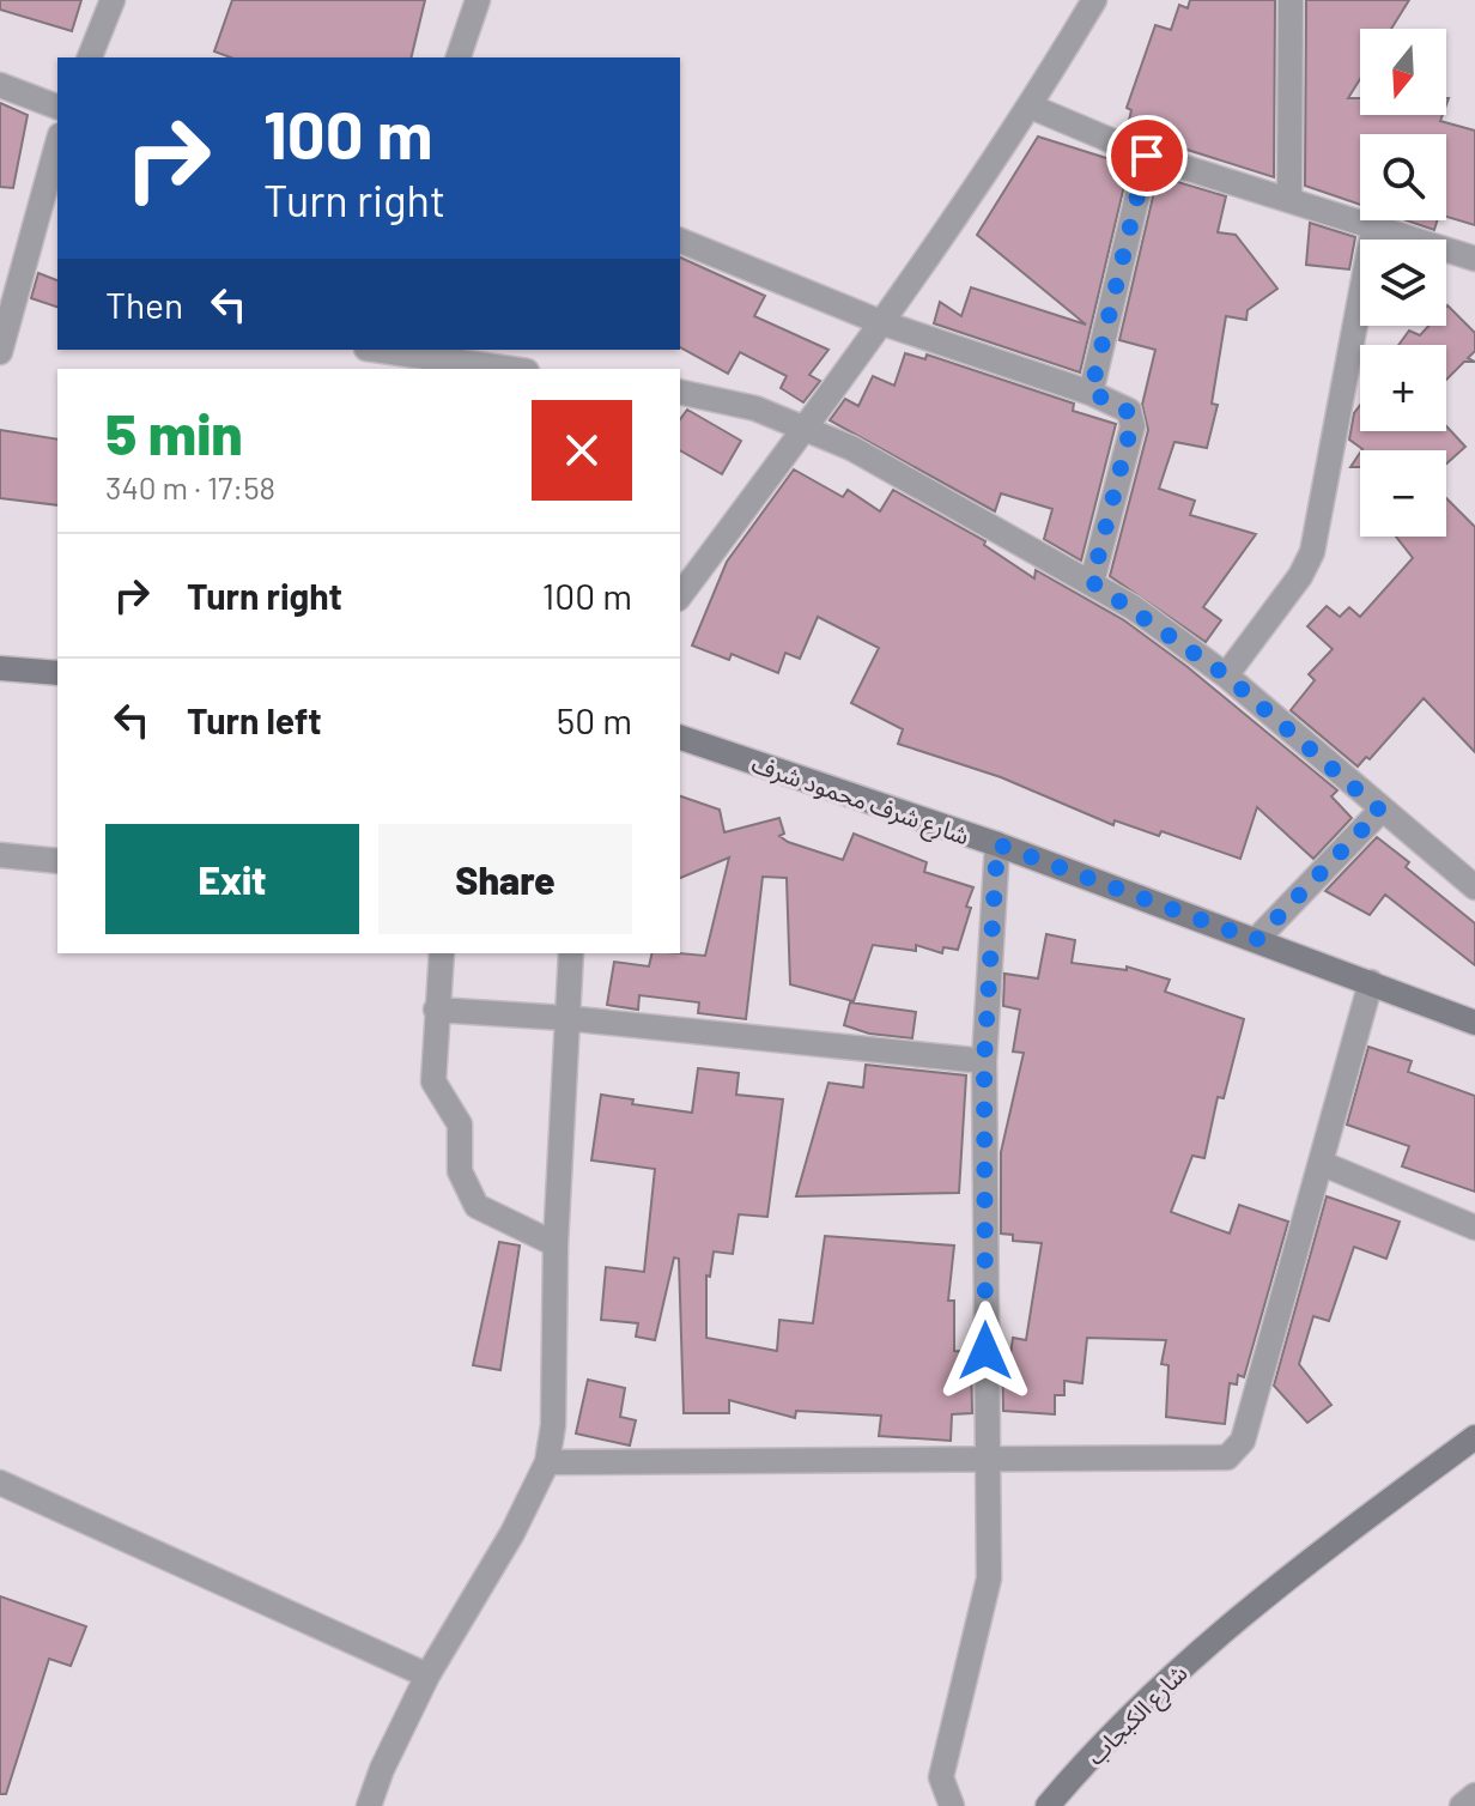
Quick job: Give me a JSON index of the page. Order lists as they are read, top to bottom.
{
  "streets": {
    "street": ["شارع شرف محمود شرف", "شارع الكبجاب"]
  },
  "north": "bottom",
  "page": {
    "map_buttons": ["+", "−"],
    "turn": ["100 m", "Turn right"],
    "then": "Then",
    "heading": ["5 min", "340 m · 17:58"],
    "list": [
      {
        "name": "Turn right",
        "value": "100 m"
      },
      {
        "name": "Turn left",
        "value": "50 m"
      }
    ],
    "buttons": ["Exit", "Share"]
  }
}
